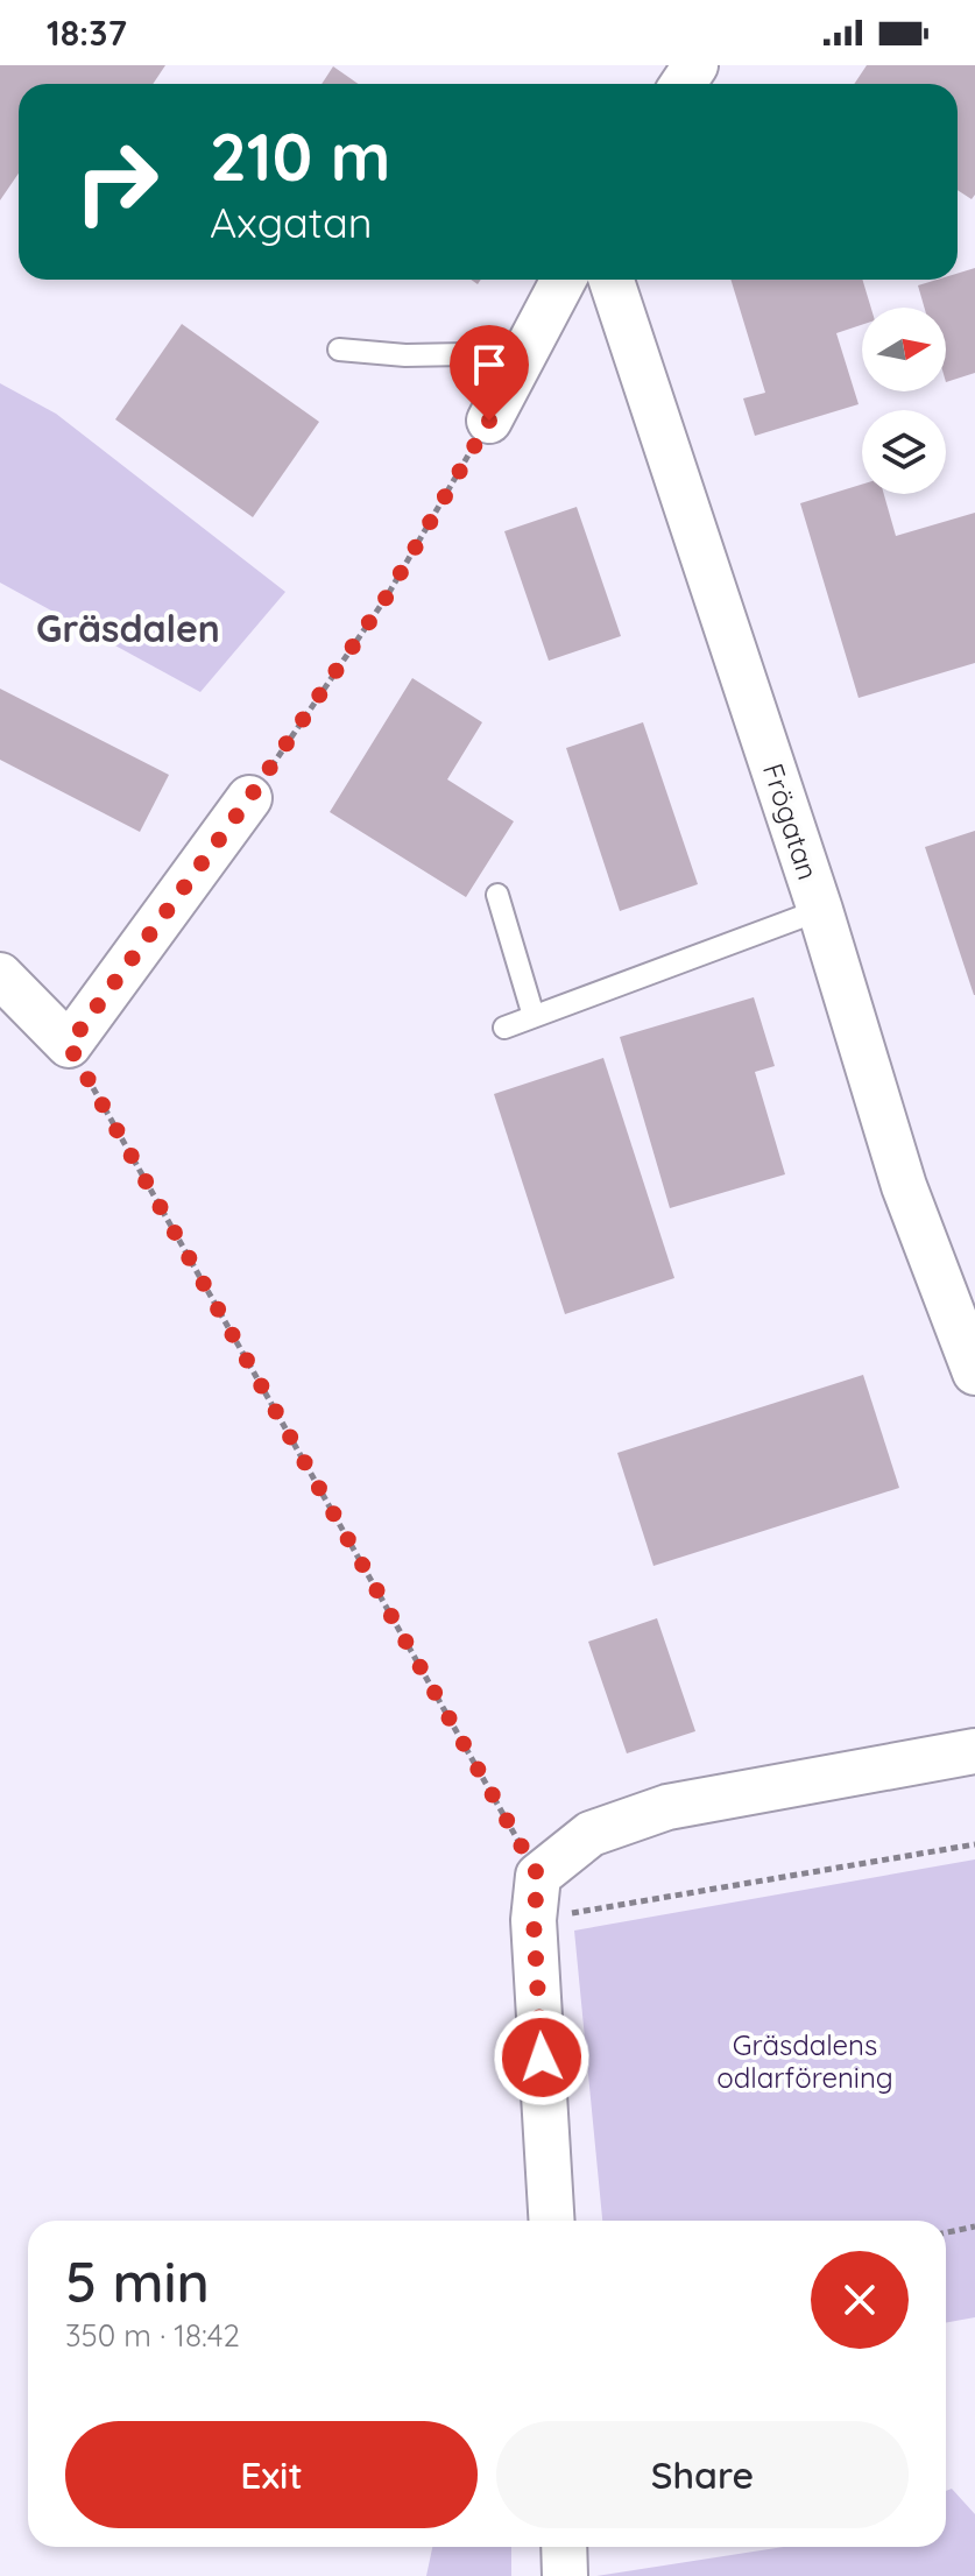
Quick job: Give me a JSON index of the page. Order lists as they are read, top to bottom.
{
  "streets": {
    "street": ["Frögatan"]
  },
  "districts": ["Gräsdalen"],
  "parks": ["Gräsdalens odlarförening"],
  "north": "right",
  "page": {
    "status": "18:37",
    "turn": ["210 m", "Axgatan"],
    "heading": ["5 min", "350 m · 18:42"],
    "buttons": ["Exit", "Share"]
  }
}
